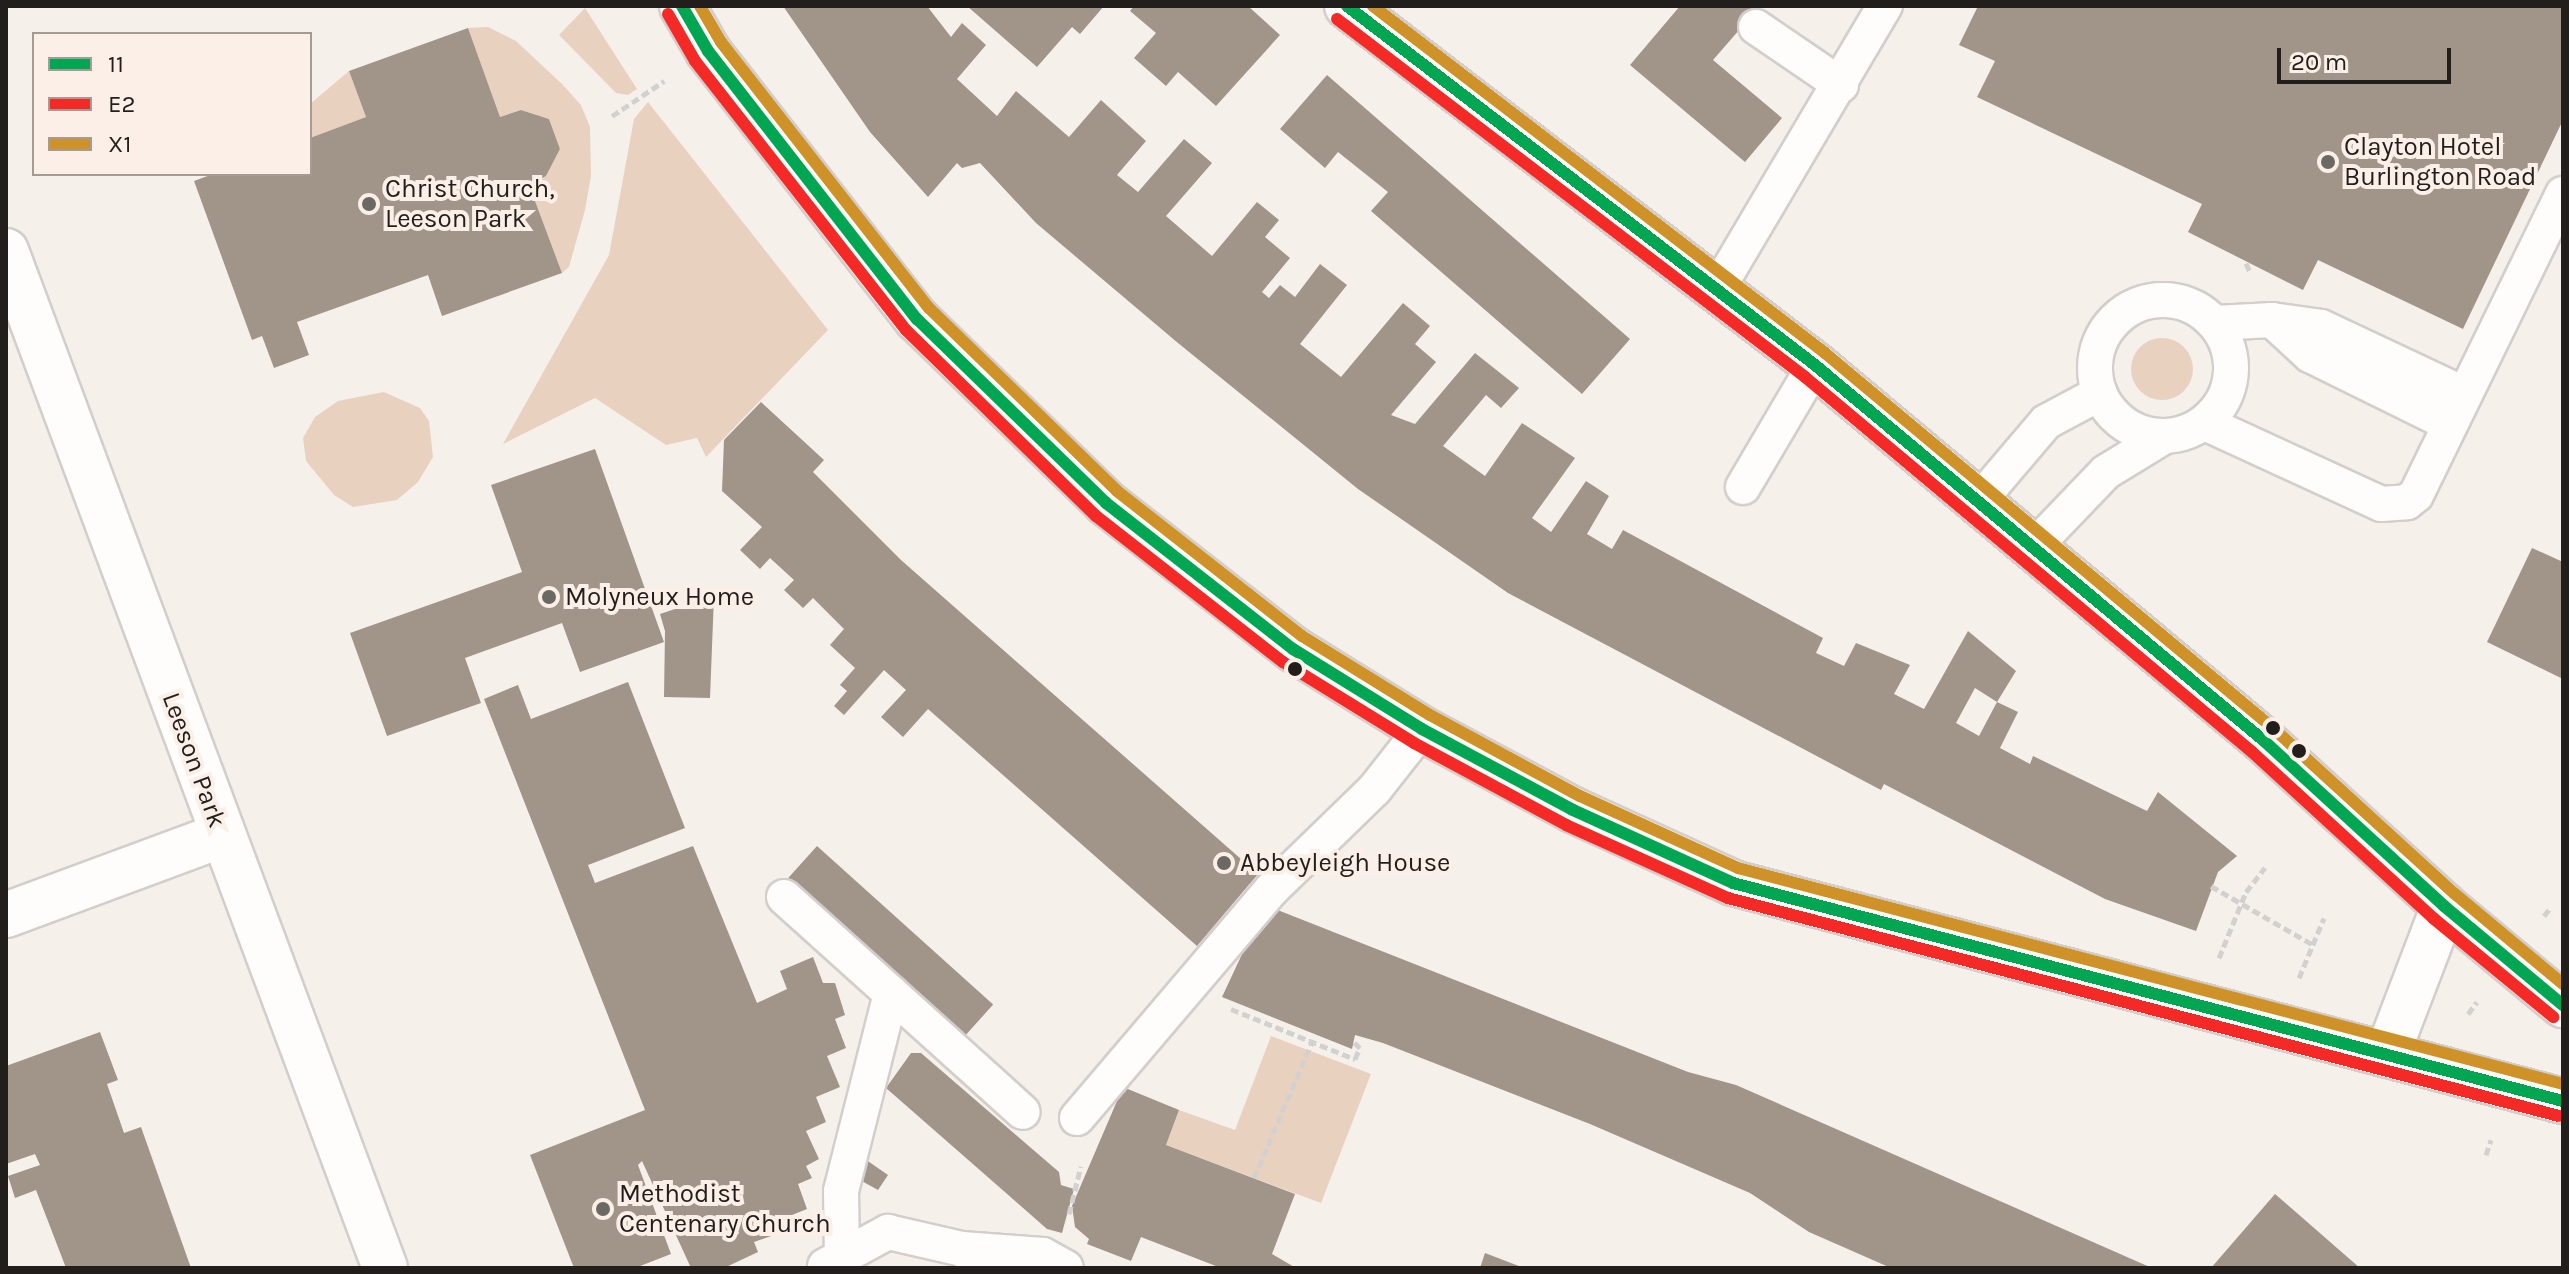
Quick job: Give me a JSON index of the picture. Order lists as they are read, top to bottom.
{
  "streets": {
    "main road": ["Leeson Park"]
  },
  "places": [
    "Clayton Hotel Burlington Road",
    "Christ Church, Leeson Park",
    "Molyneux Home",
    "Abbeyleigh House",
    "Methodist Centenary Church"
  ],
  "lines": ["transit line 11", "transit line X1", "transit line E2"],
  "legend": ["11", "E2", "X1"],
  "scale_bar": "20 m"
}
